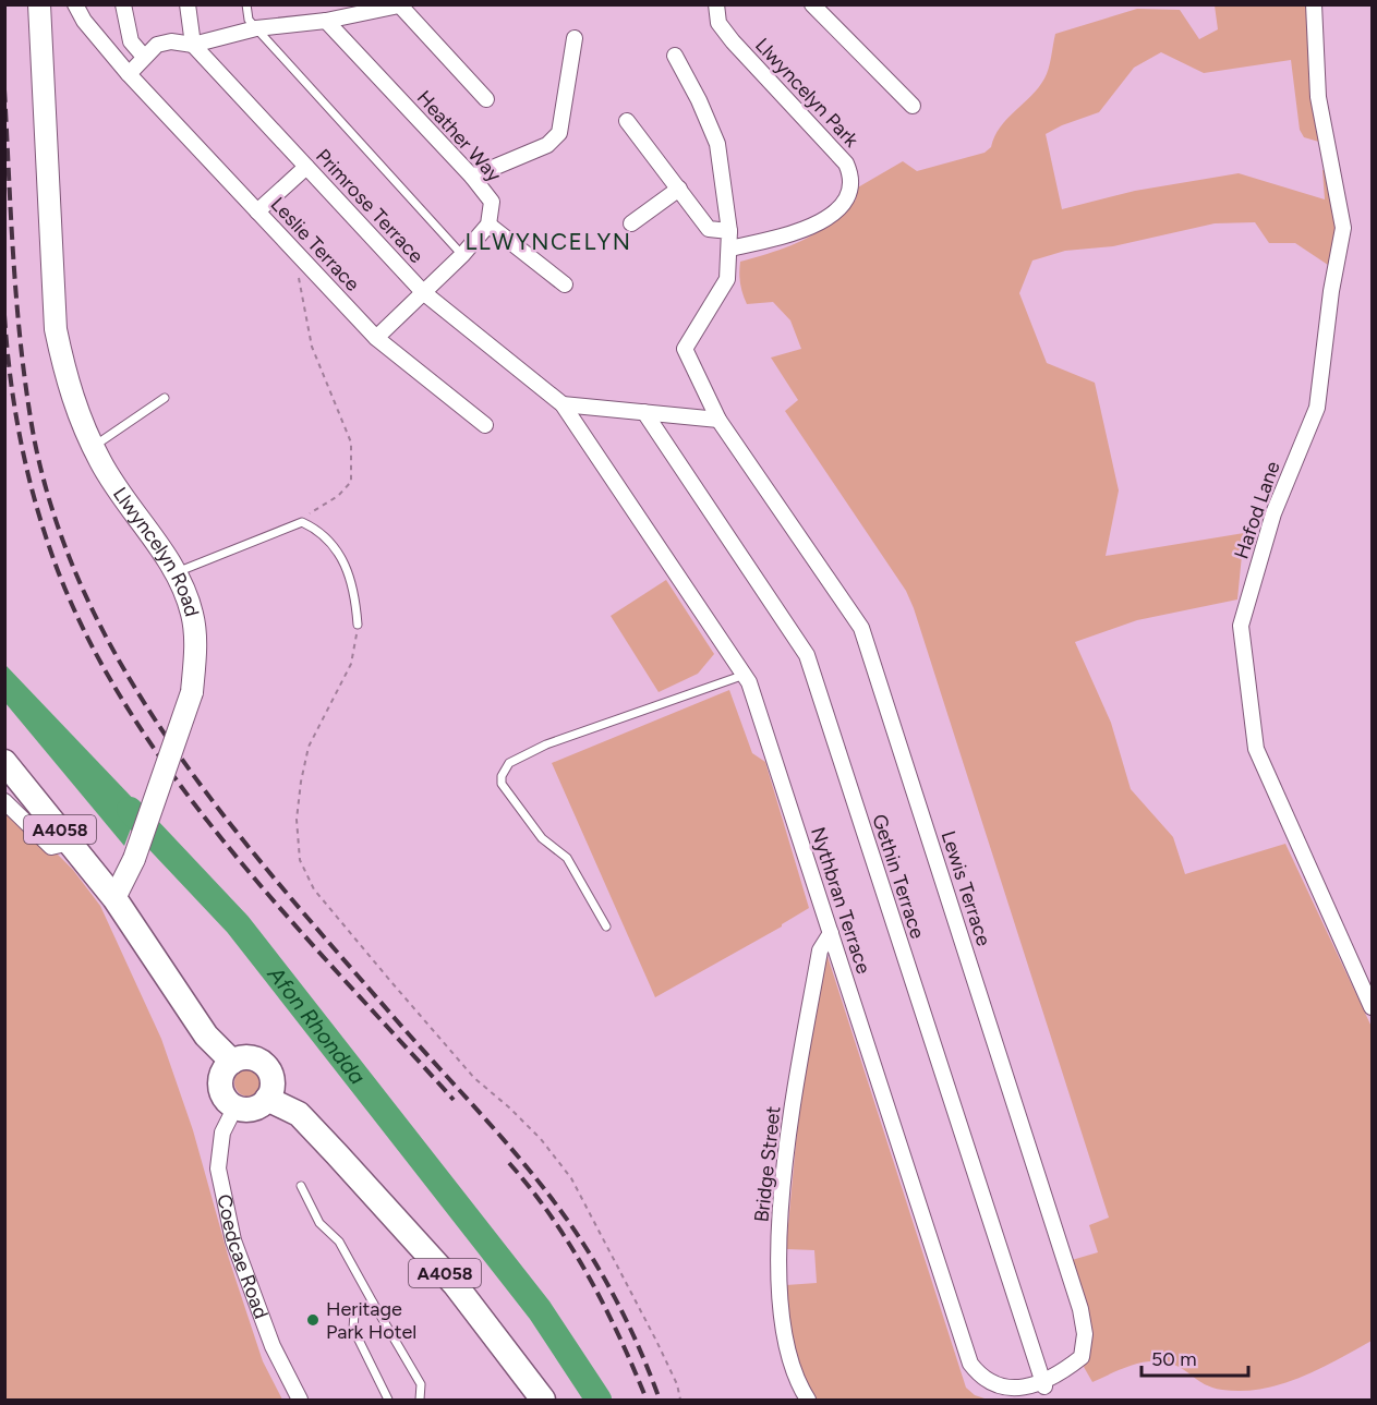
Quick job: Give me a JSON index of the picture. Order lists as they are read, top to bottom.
{
  "streets": {
    "main road": ["Llwyncelyn Road", "A4058"],
    "street": [
      "Llwyncelyn Park",
      "Heather Way",
      "Primrose Terrace",
      "Leslie Terrace",
      "Hafod Lane",
      "Gethin Terrace",
      "Lewis Terrace",
      "Nythbran Terrace",
      "Bridge Street",
      "Coedcae Road"
    ]
  },
  "crossings": [
    ["Primrose Terrace", "Nythbran Terrace"],
    ["Llwyncelyn Road", "A4058"],
    ["A4058", "Coedcae Road"],
    ["Gethin Terrace", "Lewis Terrace"],
    ["Gethin Terrace", "Nythbran Terrace"],
    ["Lewis Terrace", "Nythbran Terrace"],
    ["Nythbran Terrace", "Bridge Street"]
  ],
  "districts": ["LLWYNCELYN"],
  "water": ["Afon Rhondda"],
  "places": ["Heritage Park Hotel"],
  "scale_bar": "50 m"
}
